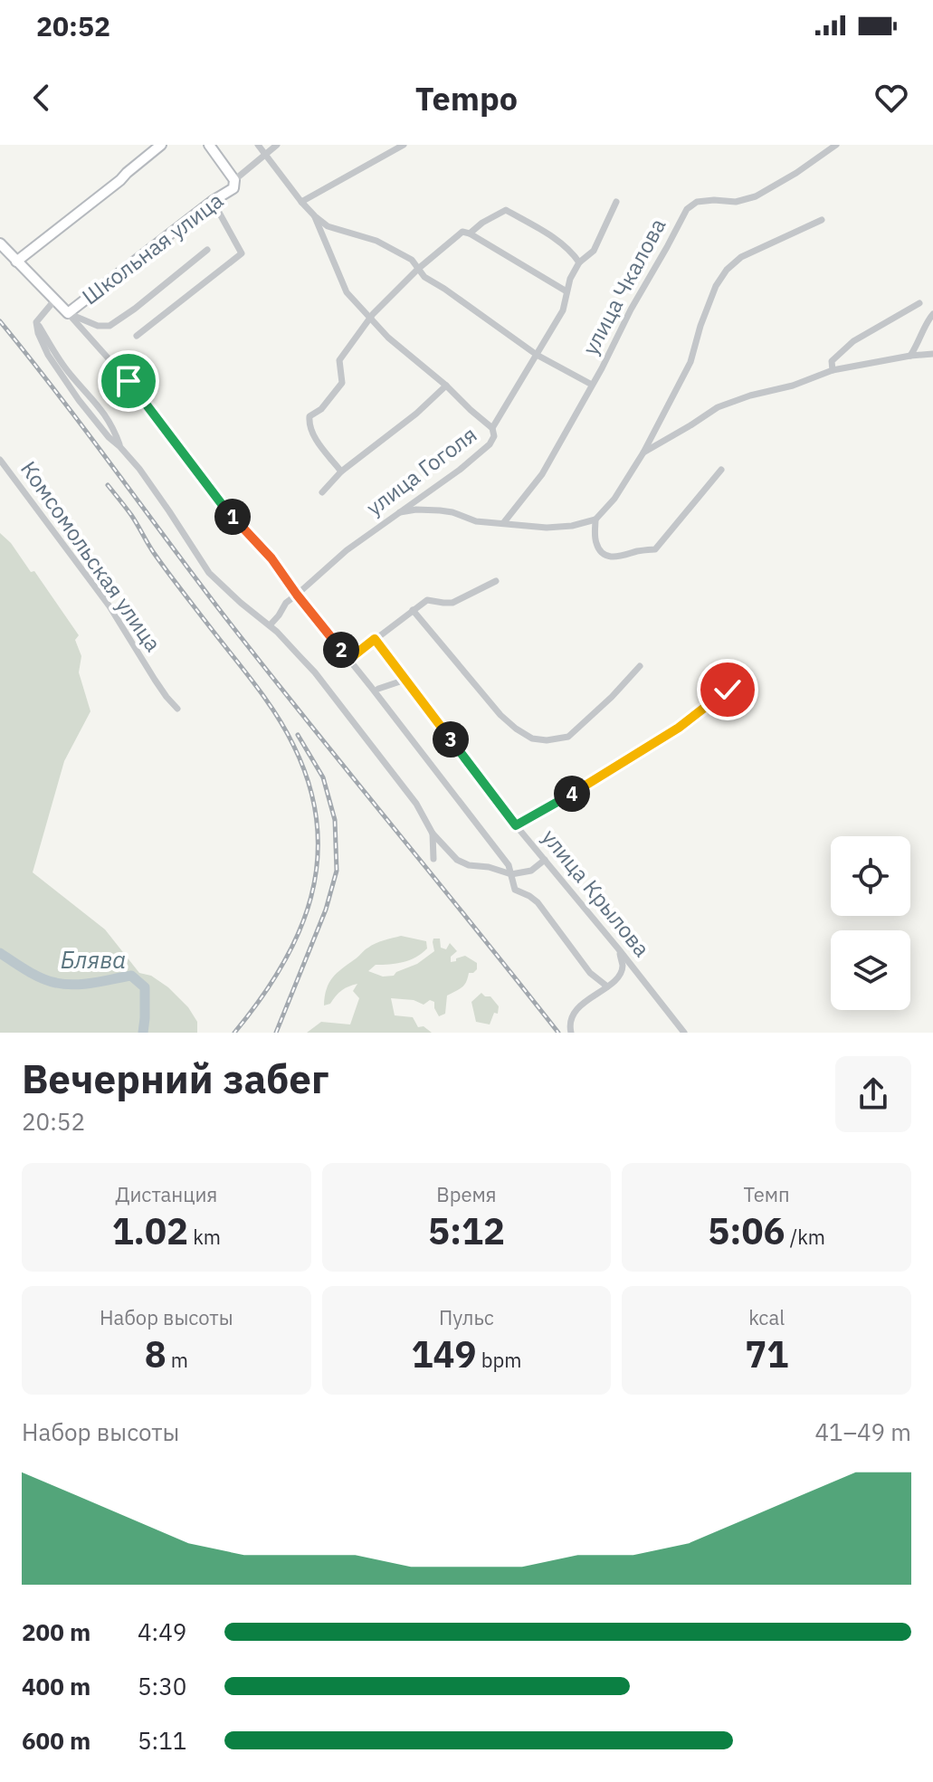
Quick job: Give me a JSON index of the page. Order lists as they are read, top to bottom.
{
  "streets": {
    "street": [
      "Школьная улица",
      "улица Чкалова",
      "улица Гоголя",
      "Комсомольская улица",
      "улица Крылова"
    ]
  },
  "water": ["Блява"],
  "page": {
    "status": "20:52",
    "header": "Tempo",
    "pins": [
      "1",
      "2",
      "3",
      "4"
    ],
    "heading": ["Вечерний забег", "20:52"],
    "stats": [
      ["Дистанция", "1.02 km"],
      ["Время", "5:12"],
      ["Темп", "5:06 /km"],
      ["Набор высоты", "8 m"],
      ["Пульс", "149 bpm"],
      ["kcal", "71"]
    ],
    "chart": ["Набор высоты", "41–49 m"],
    "list": [
      {
        "name": "200 m",
        "note": "4:49"
      },
      {
        "name": "400 m",
        "note": "5:30"
      },
      {
        "name": "600 m",
        "note": "5:11"
      }
    ]
  }
}
